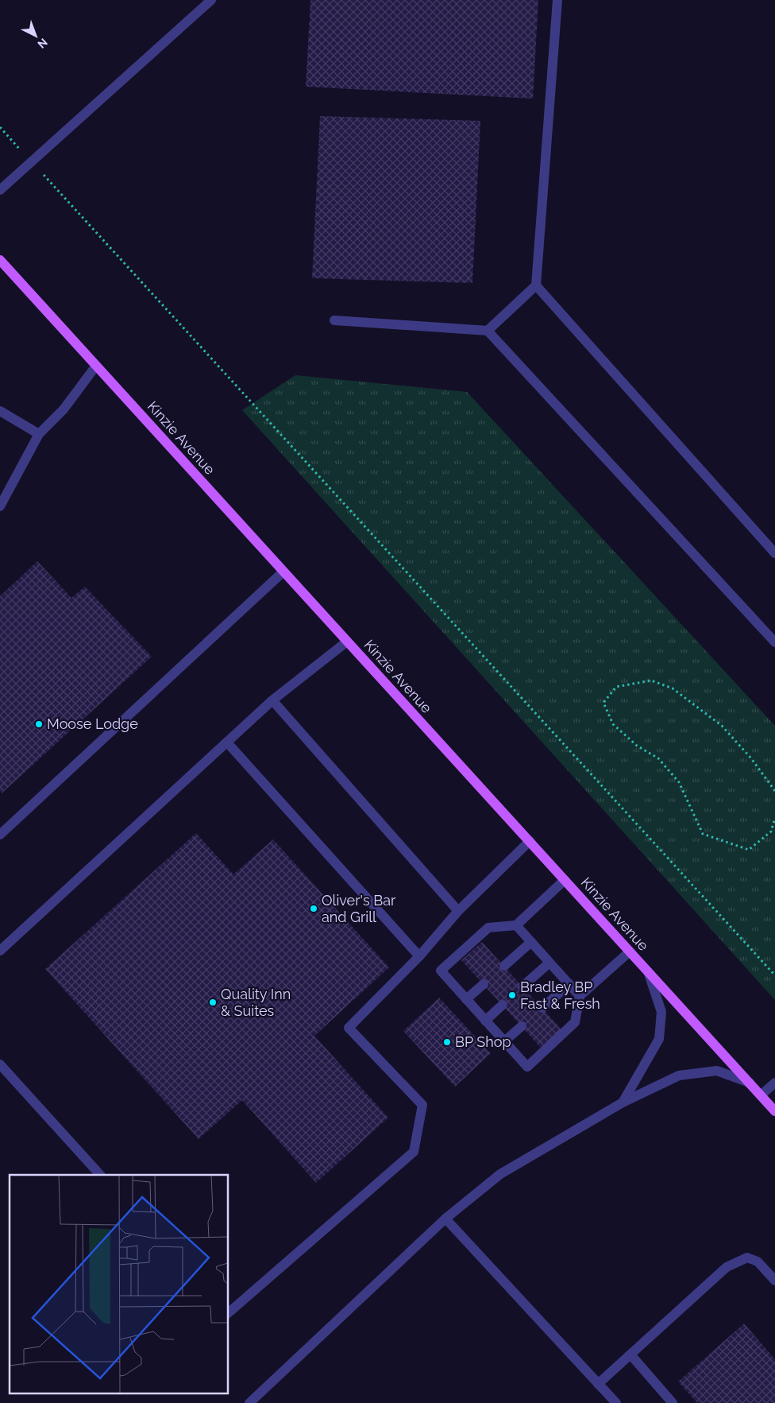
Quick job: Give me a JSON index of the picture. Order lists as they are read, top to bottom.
{
  "streets": {
    "main road": ["Kinzie Avenue"]
  },
  "places": [
    "Moose Lodge",
    "Oliver's Bar and Grill",
    "Bradley BP Fast & Fresh",
    "Quality Inn & Suites",
    "BP Shop"
  ],
  "north": "bottom right"
}
